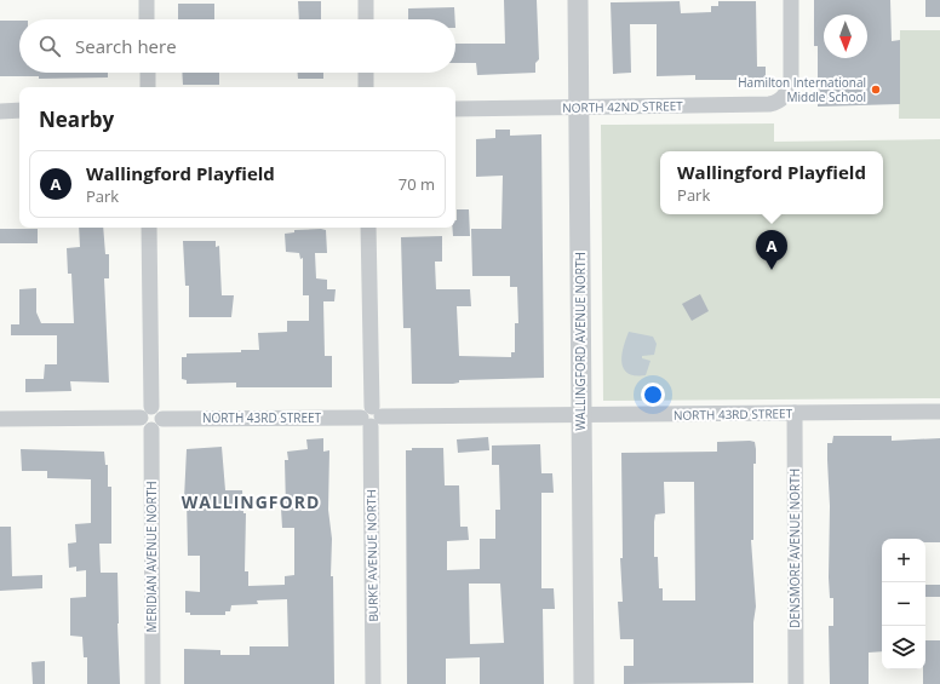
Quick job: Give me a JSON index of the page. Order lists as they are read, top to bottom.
{
  "streets": {
    "street": [
      "NORTH 42ND STREET",
      "WALLINGFORD AVENUE NORTH",
      "NORTH 43RD STREET",
      "DENSMORE AVENUE NORTH",
      "BURKE AVENUE NORTH",
      "MERIDIAN AVENUE NORTH"
    ]
  },
  "crossings": [
    ["NORTH 42ND STREET", "WALLINGFORD AVENUE NORTH"],
    ["WALLINGFORD AVENUE NORTH", "NORTH 43RD STREET"],
    ["NORTH 43RD STREET", "DENSMORE AVENUE NORTH"],
    ["NORTH 43RD STREET", "BURKE AVENUE NORTH"],
    ["NORTH 43RD STREET", "MERIDIAN AVENUE NORTH"]
  ],
  "districts": ["WALLINGFORD"],
  "places": ["Hamilton International Middle School"],
  "north": "bottom",
  "page": {
    "search": "Search here",
    "heading": "Nearby",
    "list": [
      {
        "mark": "A",
        "name": "Wallingford Playfield",
        "note": "Park",
        "value": "70 m"
      }
    ],
    "popup": ["Wallingford Playfield", "Park"],
    "pins": "A",
    "map_buttons": ["+", "−"]
  }
}
